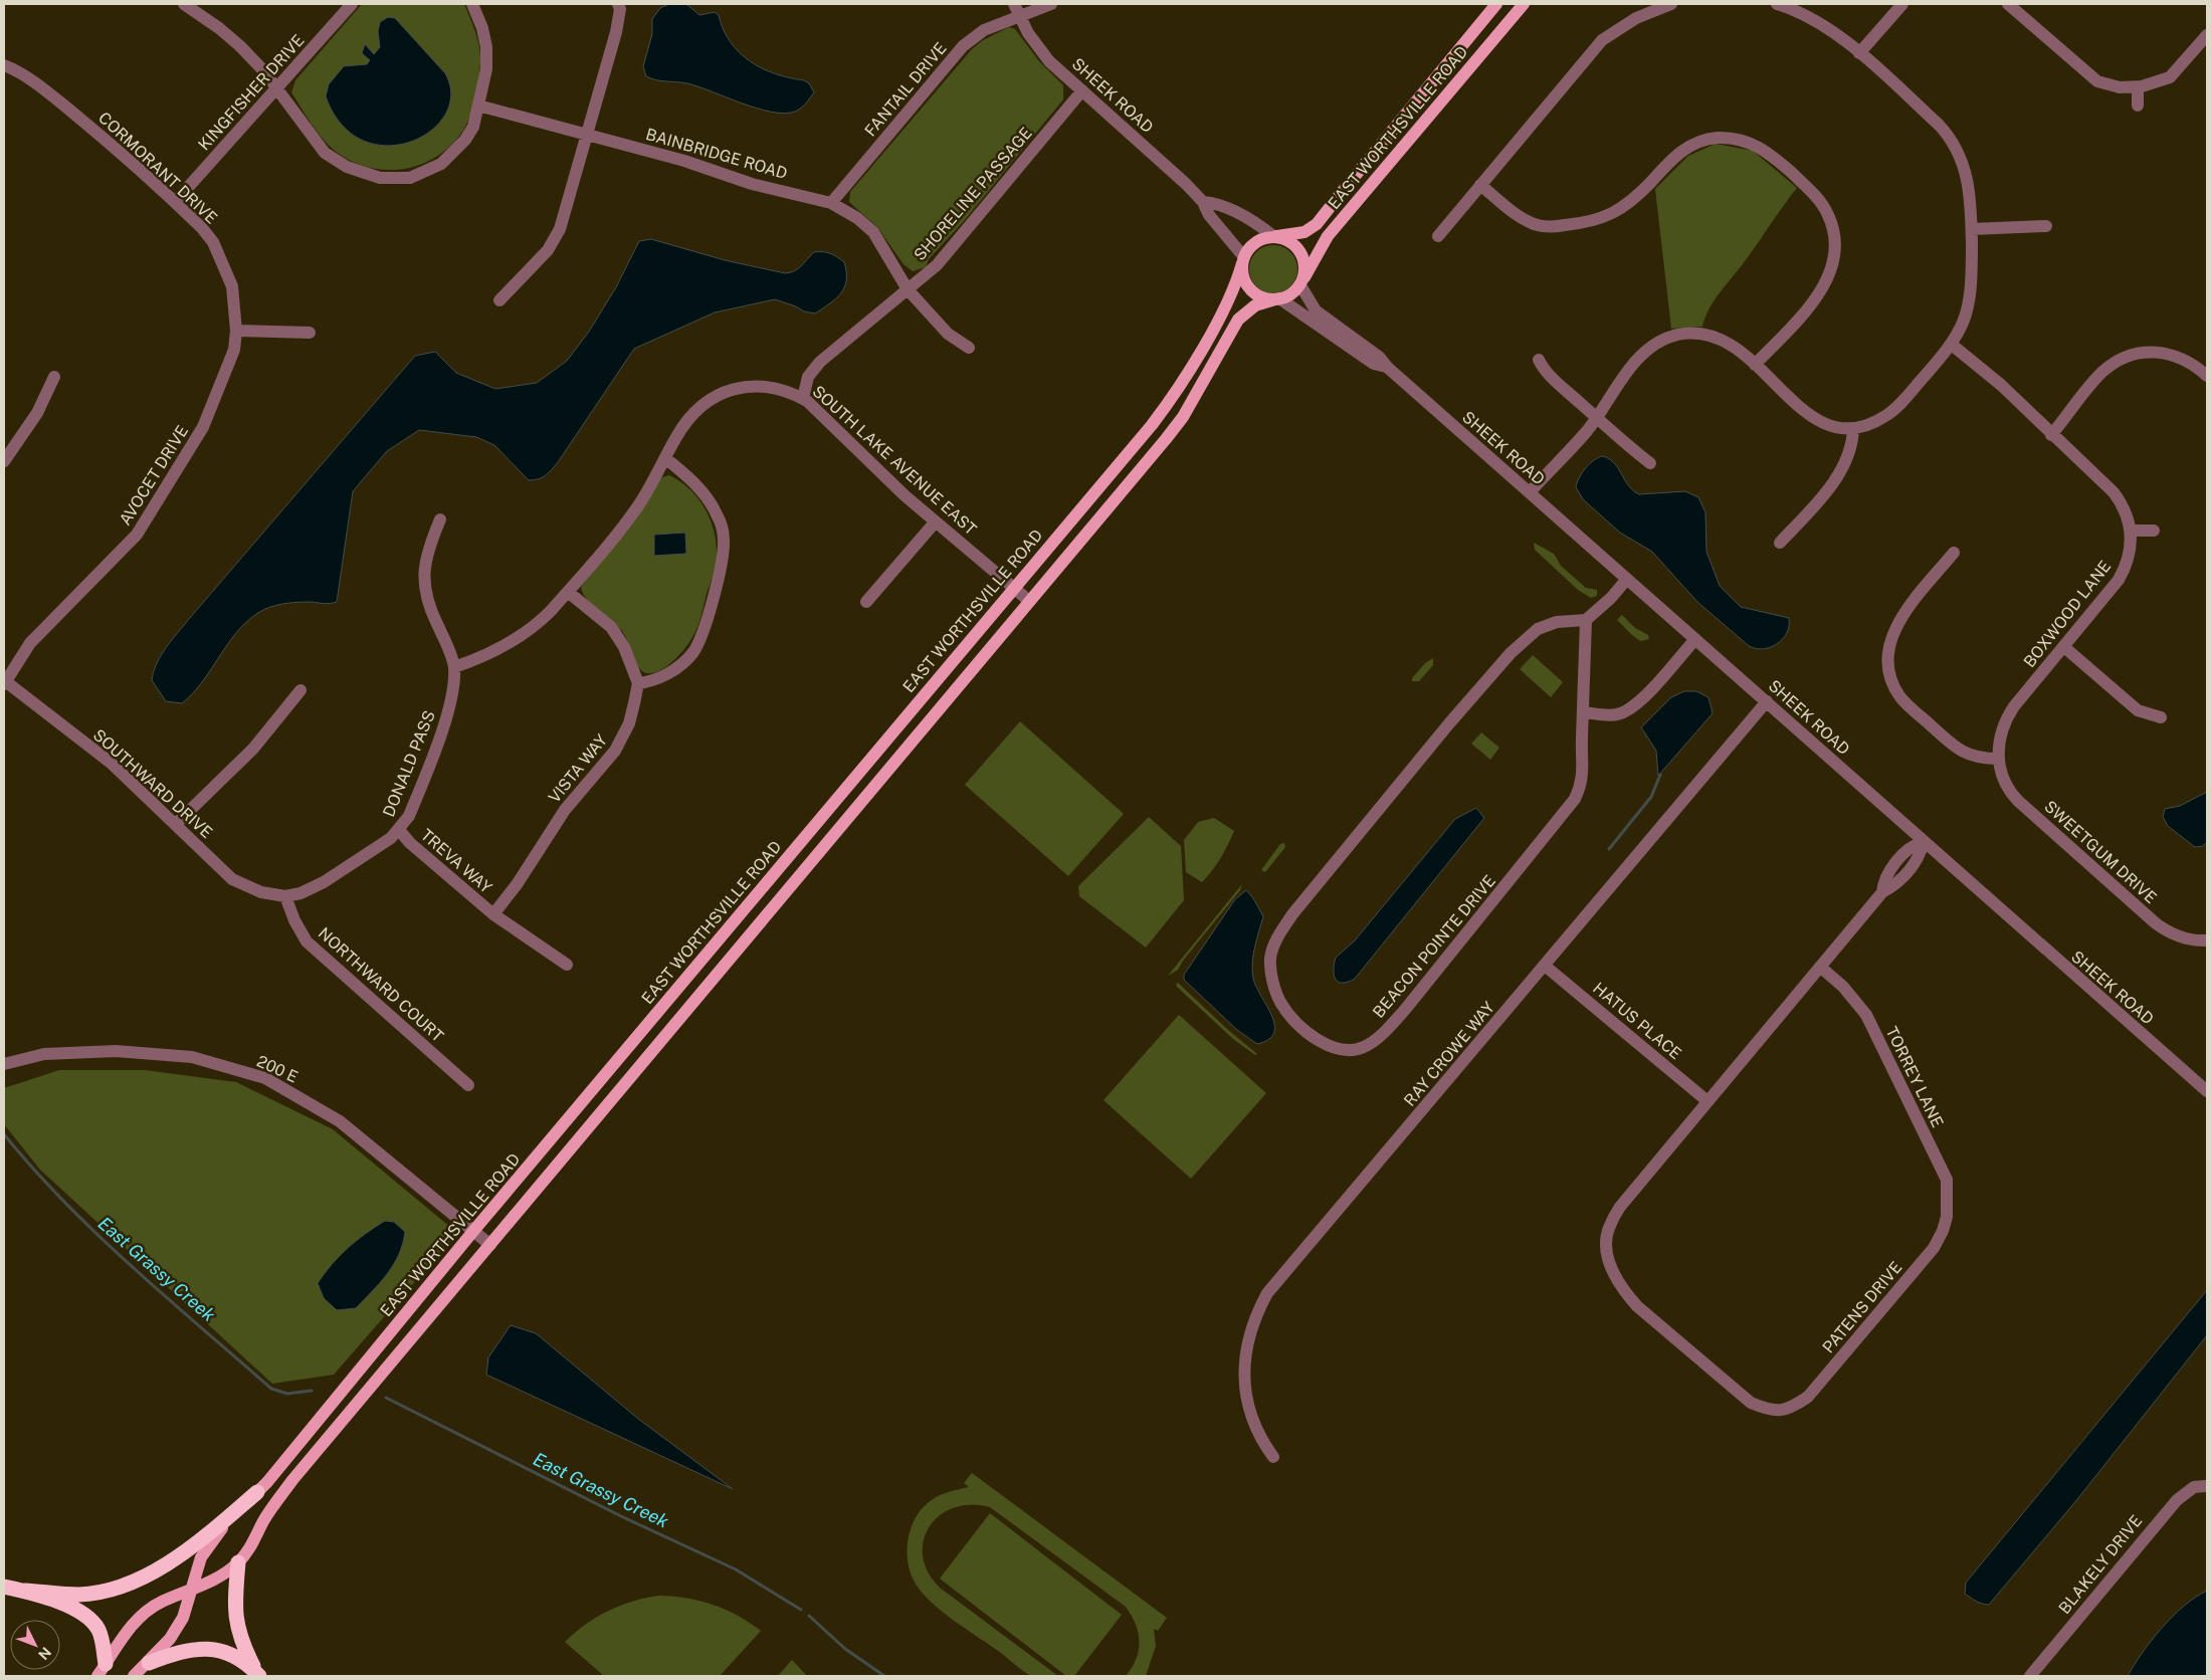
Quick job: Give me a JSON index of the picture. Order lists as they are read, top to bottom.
{
  "streets": {
    "main road": ["EAST WORTHSVILLE ROAD"],
    "street": [
      "FANTAIL DRIVE",
      "KINGFISHER DRIVE",
      "SHEEK ROAD",
      "BAINBRIDGE ROAD",
      "CORMORANT DRIVE",
      "SHORELINE PASSAGE",
      "SOUTH LAKE AVENUE EAST",
      "AVOCET DRIVE",
      "BOXWOOD LANE",
      "DONALD PASS",
      "VISTA WAY",
      "SOUTHWARD DRIVE",
      "SWEETGUM DRIVE",
      "TREVA WAY",
      "BEACON POINTE DRIVE",
      "NORTHWARD COURT",
      "HATUS PLACE",
      "RAY CROWE WAY",
      "200 E",
      "TORREY LANE",
      "PATENS DRIVE",
      "BLAKELY DRIVE"
    ]
  },
  "crossings": [
    ["FANTAIL DRIVE", "SHEEK ROAD"],
    ["FANTAIL DRIVE", "BAINBRIDGE ROAD"],
    ["KINGFISHER DRIVE", "CORMORANT DRIVE"],
    ["SHEEK ROAD", "EAST WORTHSVILLE ROAD"],
    ["SHEEK ROAD", "SHORELINE PASSAGE"],
    ["SHEEK ROAD", "RAY CROWE WAY"],
    ["EAST WORTHSVILLE ROAD", "SOUTH LAKE AVENUE EAST"],
    ["EAST WORTHSVILLE ROAD", "200 E"],
    ["BAINBRIDGE ROAD", "SHORELINE PASSAGE"],
    ["CORMORANT DRIVE", "AVOCET DRIVE"],
    ["SHORELINE PASSAGE", "SOUTH LAKE AVENUE EAST"],
    ["SOUTH LAKE AVENUE EAST", "DONALD PASS"],
    ["AVOCET DRIVE", "SOUTHWARD DRIVE"],
    ["BOXWOOD LANE", "SWEETGUM DRIVE"],
    ["DONALD PASS", "SOUTHWARD DRIVE"],
    ["DONALD PASS", "TREVA WAY"],
    ["DONALD PASS", "NORTHWARD COURT"],
    ["VISTA WAY", "TREVA WAY"],
    ["SOUTHWARD DRIVE", "NORTHWARD COURT"],
    ["HATUS PLACE", "RAY CROWE WAY"],
    ["HATUS PLACE", "PATENS DRIVE"],
    ["TORREY LANE", "PATENS DRIVE"]
  ],
  "water": ["East Grassy Creek"],
  "north": "bottom right"
}
